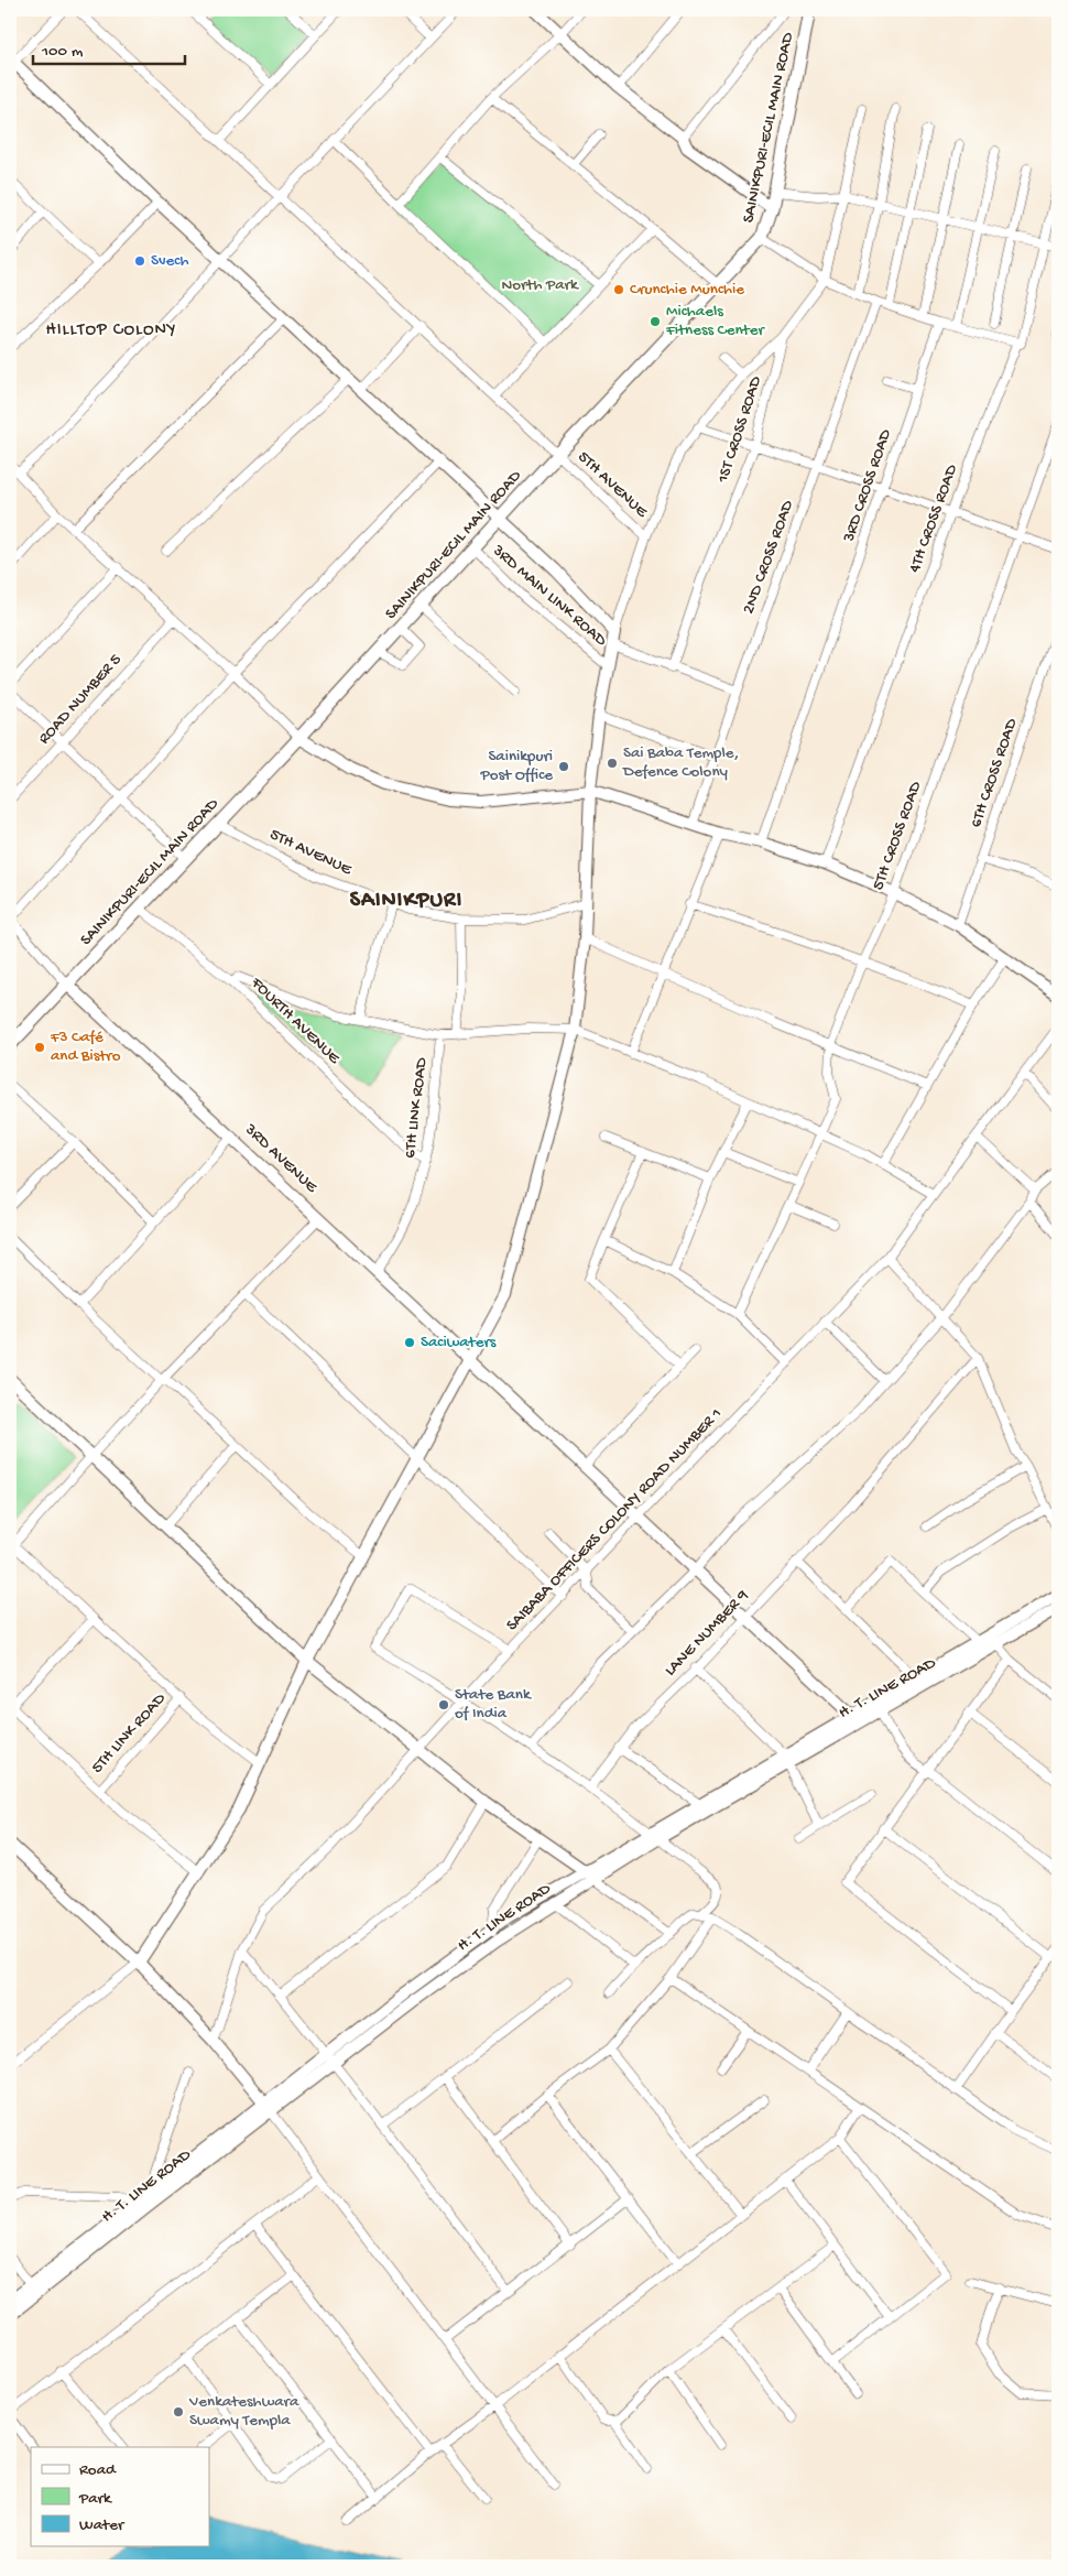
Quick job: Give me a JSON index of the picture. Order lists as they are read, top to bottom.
{
  "streets": {
    "main road": ["SAINIKPURI-ECIL MAIN ROAD"],
    "street": [
      "1ST CROSS ROAD",
      "5TH AVENUE",
      "3RD CROSS ROAD",
      "4TH CROSS ROAD",
      "2ND CROSS ROAD",
      "3RD MAIN LINK ROAD",
      "ROAD NUMBER 5",
      "6TH CROSS ROAD",
      "5TH CROSS ROAD",
      "FOURTH AVENUE",
      "6TH LINK ROAD",
      "3RD AVENUE",
      "SAIBABA OFFICERS COLONY ROAD NUMBER 1",
      "LANE NUMBER 9",
      "H. T. LINE ROAD",
      "5TH LINK ROAD"
    ]
  },
  "crossings": [
    ["SAINIKPURI-ECIL MAIN ROAD", "5TH AVENUE"],
    ["SAINIKPURI-ECIL MAIN ROAD", "3RD MAIN LINK ROAD"],
    ["SAINIKPURI-ECIL MAIN ROAD", "FOURTH AVENUE"],
    ["SAINIKPURI-ECIL MAIN ROAD", "3RD AVENUE"],
    ["FOURTH AVENUE", "6TH LINK ROAD"],
    ["6TH LINK ROAD", "3RD AVENUE"],
    ["3RD AVENUE", "SAIBABA OFFICERS COLONY ROAD NUMBER 1"],
    ["3RD AVENUE", "LANE NUMBER 9"],
    ["3RD AVENUE", "H. T. LINE ROAD"]
  ],
  "districts": ["HILLTOP COLONY", "SAINIKPURI"],
  "parks": ["North Park"],
  "places": [
    "Svech",
    "Crunchie Munchie",
    "Michaels Fitness Center",
    "Sai Baba Temple, Defence Colony",
    "Sainikpuri Post Office",
    "F3 Café and Bistro",
    "Saciwaters",
    "State Bank of India",
    "Venkateshwara Swamy Templa"
  ],
  "legend": ["Road", "Park", "Water"],
  "scale_bar": "100 m"
}
